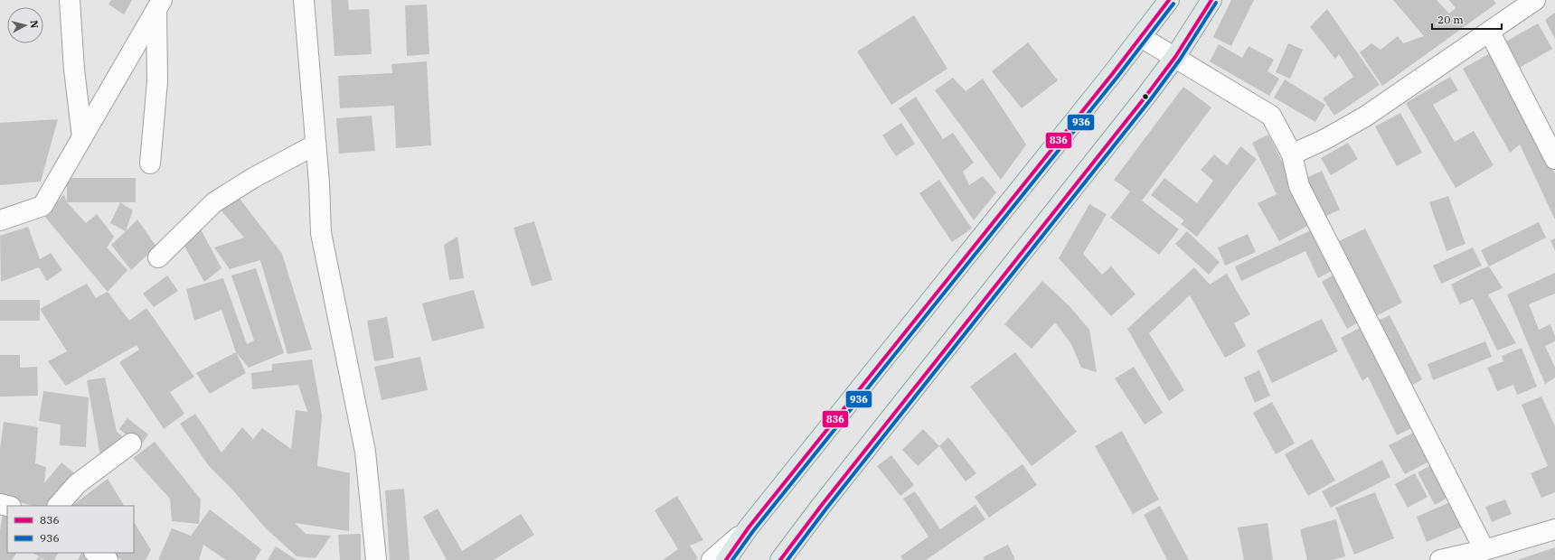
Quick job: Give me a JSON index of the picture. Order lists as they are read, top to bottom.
{
  "lines": ["transit line 836", "transit line 936"],
  "legend": ["836", "936"],
  "scale_bar": "20 m",
  "north": "right"
}
